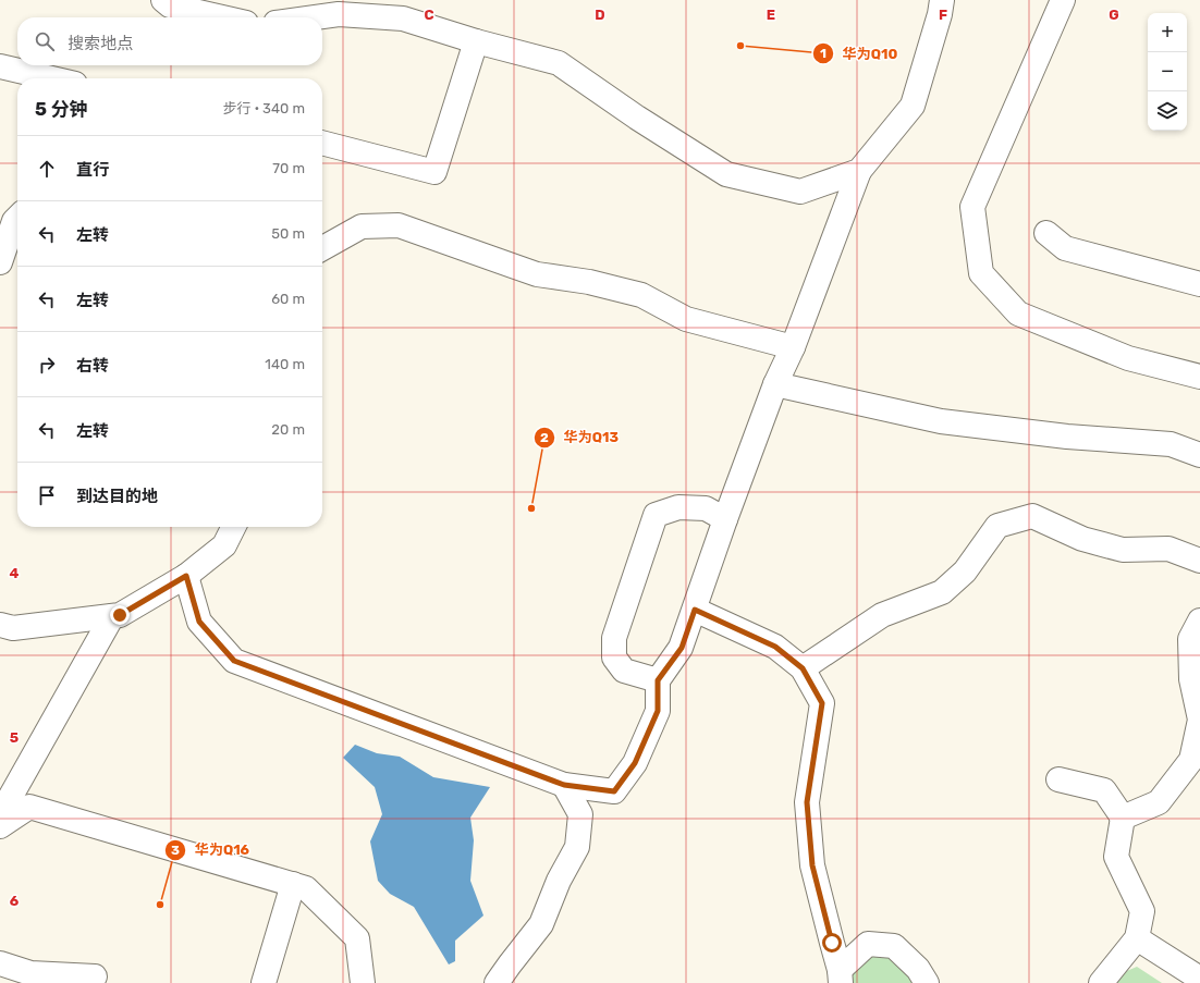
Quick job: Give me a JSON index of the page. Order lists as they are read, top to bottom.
{
  "places": ["华为Q10", "华为Q13", "华为Q16"],
  "page": {
    "map_buttons": ["+", "−"],
    "search": "搜索地点",
    "heading": ["5 分钟", "步行 · 340 m"],
    "list": [
      ["直行", "70 m"],
      ["左转", "50 m"],
      ["左转", "60 m"],
      ["右转", "140 m"],
      ["左转", "20 m"],
      "到达目的地"
    ]
  },
  "grid": {
    "columns": [
      "C",
      "D",
      "E",
      "F",
      "G"
    ],
    "rows": ["4", "5", "6"]
  }
}
